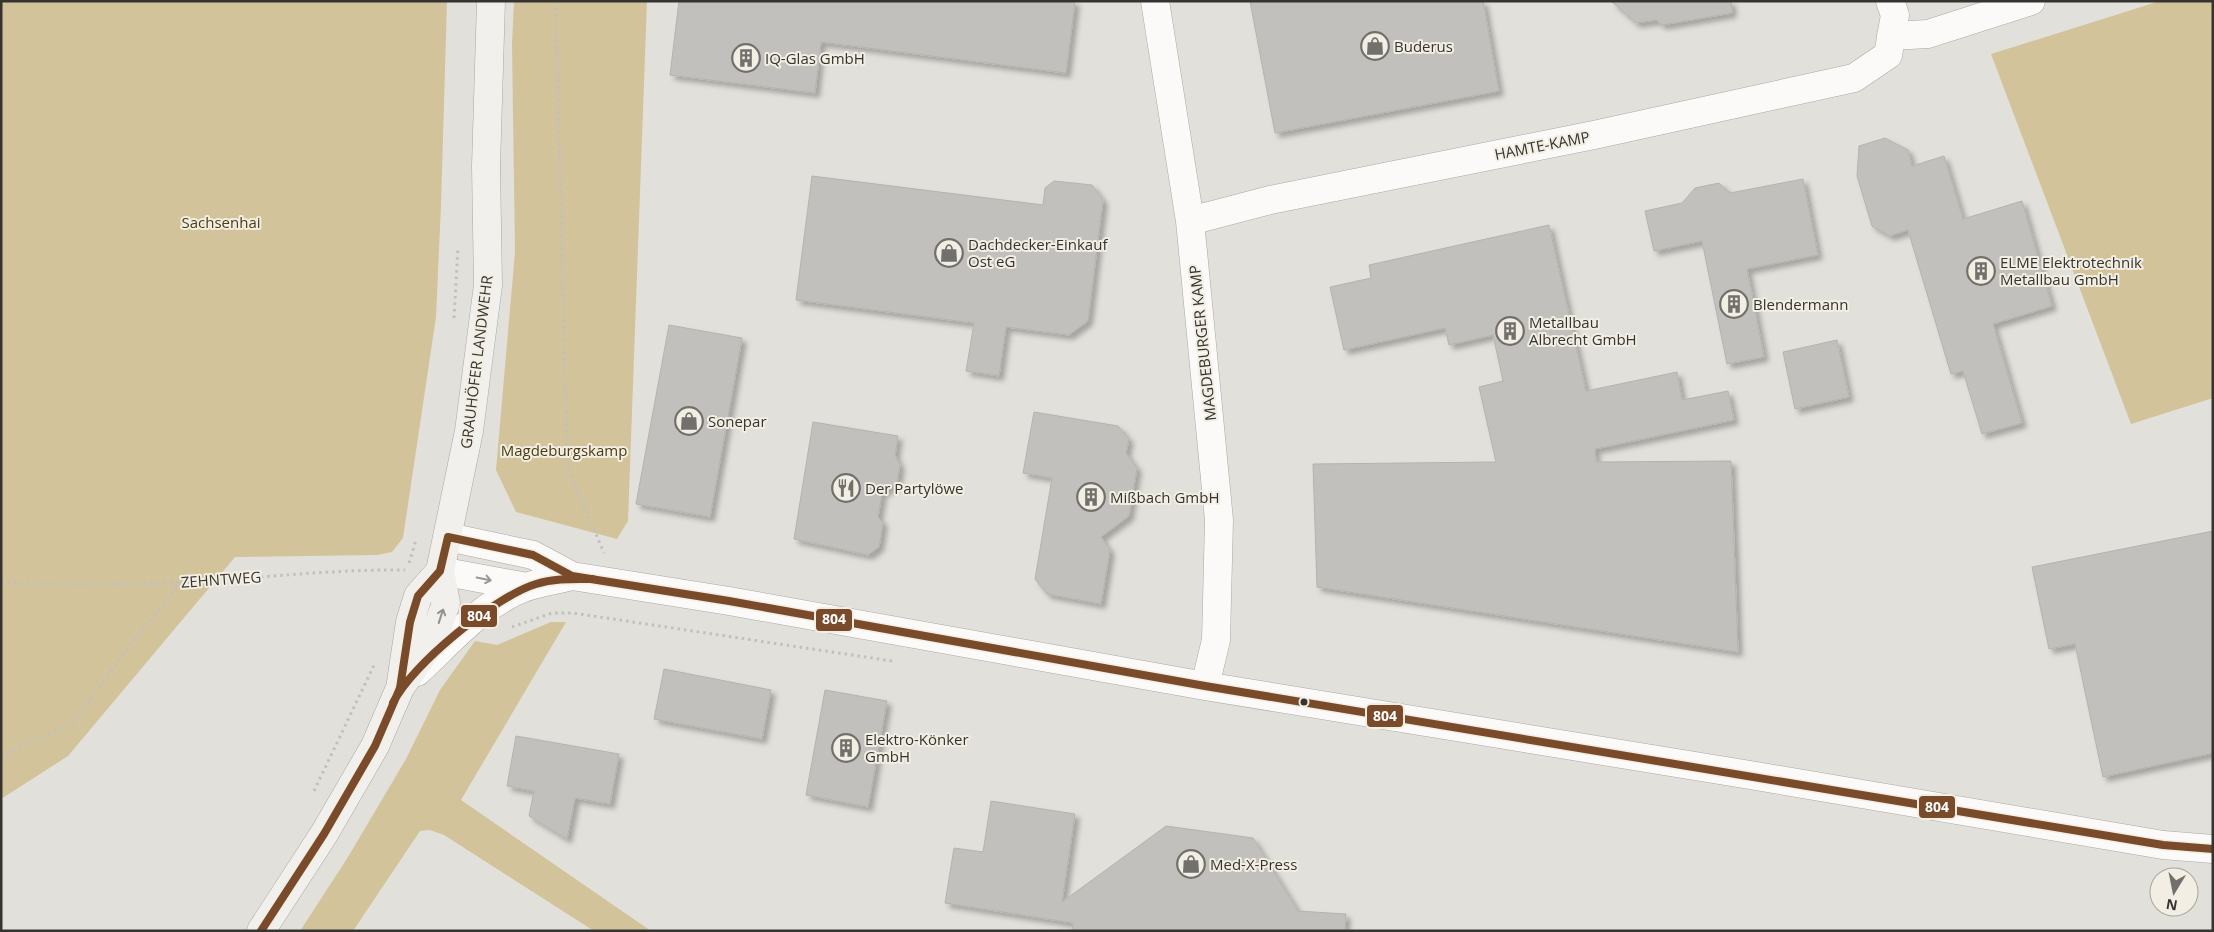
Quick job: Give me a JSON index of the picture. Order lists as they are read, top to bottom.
{
  "streets": {
    "street": ["HAMTE-KAMP", "MAGDEBURGER KAMP", "GRAUHÖFER LANDWEHR"],
    "path": ["ZEHNTWEG"]
  },
  "crossings": [
    ["HAMTE-KAMP", "MAGDEBURGER KAMP"]
  ],
  "parks": ["Sachsenhai", "Magdeburgskamp"],
  "places": {
    "shop": [
      "Buderus",
      "Dachdecker-Einkauf Ost eG",
      "Sonepar",
      "Med-X-Press"
    ],
    "building": [
      "IQ-Glas GmbH",
      "ELME Elektrotechnik Metallbau GmbH",
      "Blendermann",
      "Metallbau Albrecht GmbH",
      "Mißbach GmbH",
      "Elektro-Könker GmbH"
    ],
    "restaurant": ["Der Partylöwe"]
  },
  "lines": ["transit line 804"],
  "north": "bottom"
}
